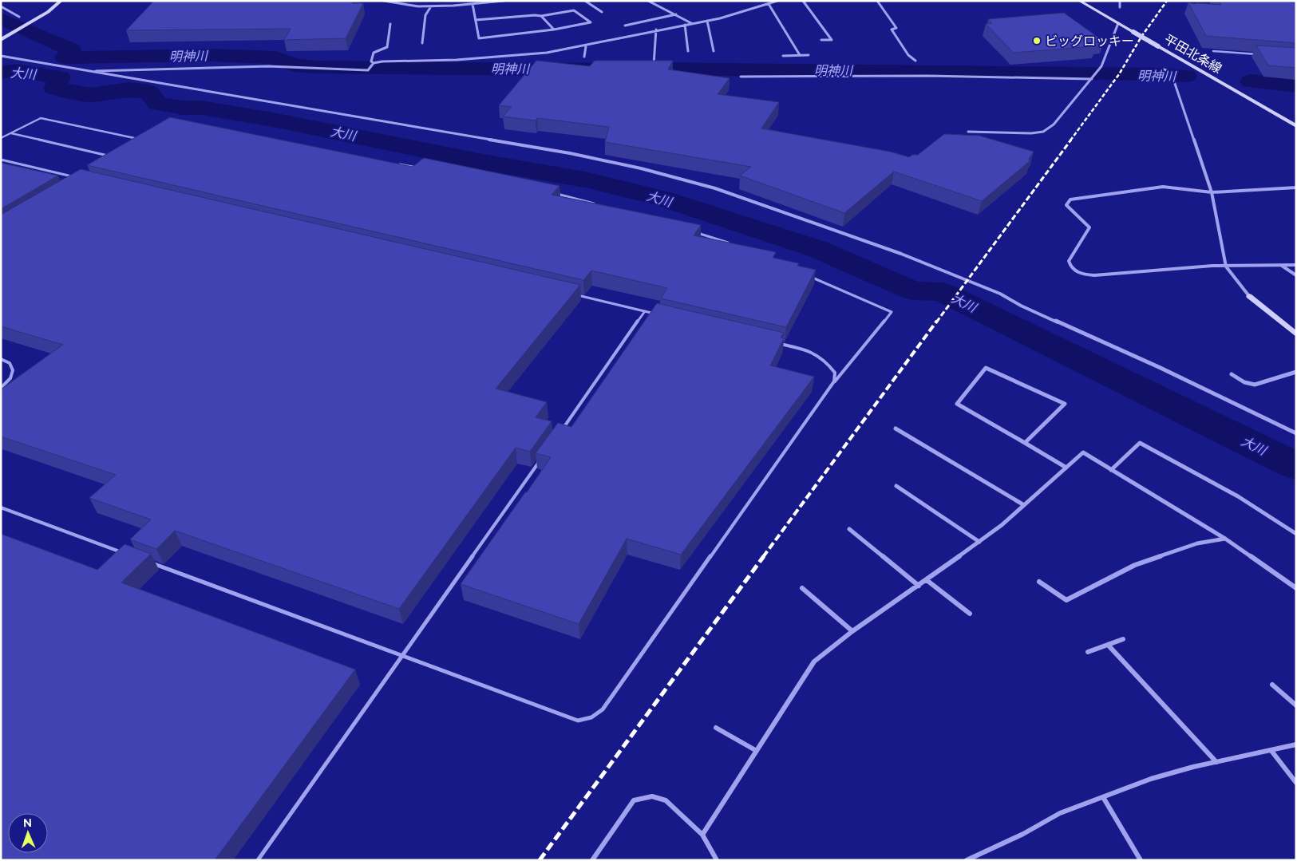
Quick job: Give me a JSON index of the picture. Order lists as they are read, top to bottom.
{
  "streets": {
    "main road": ["平田北条線"]
  },
  "water": ["明神川", "大川"],
  "places": ["ビッグロッキー"],
  "north": "top"
}
